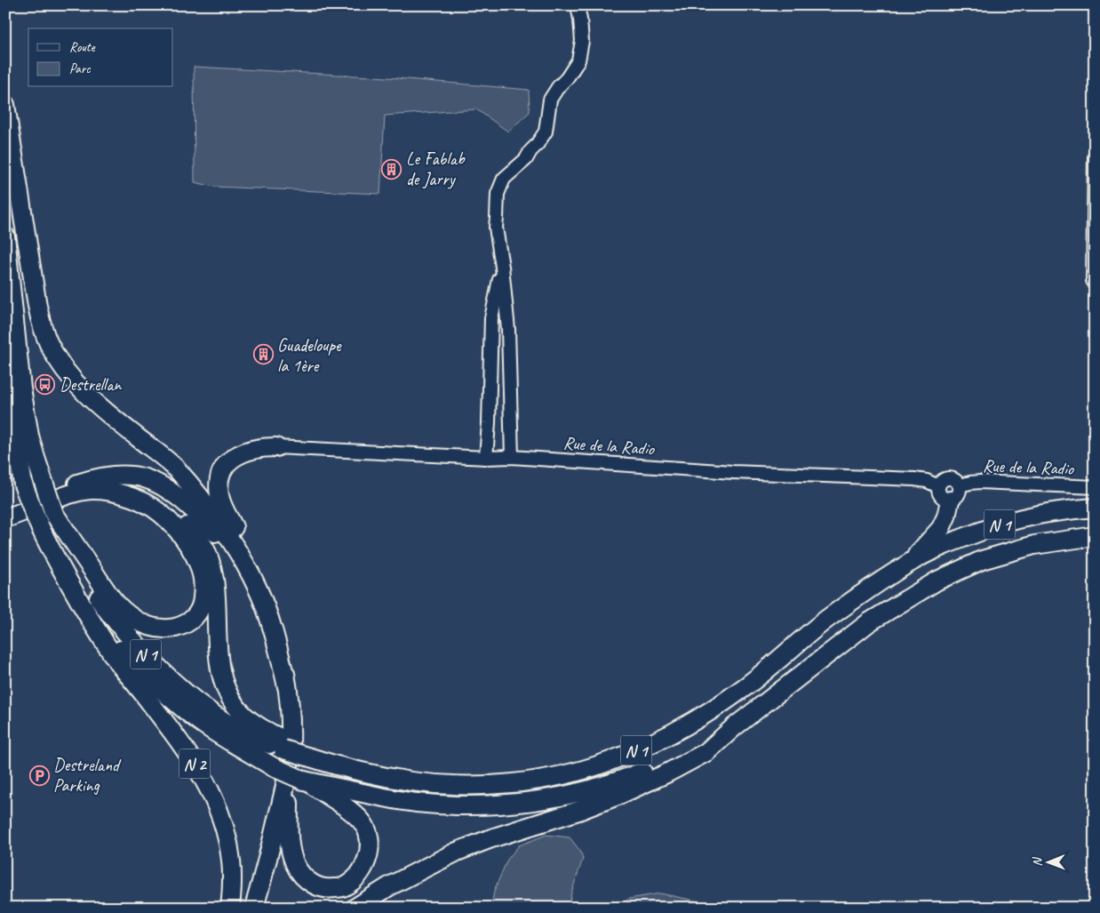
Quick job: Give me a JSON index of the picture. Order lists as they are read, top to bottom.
{
  "streets": {
    "highway": ["N 1", "N 2"],
    "street": ["Rue de la Radio"]
  },
  "crossings": [
    ["N 1", "N 2"]
  ],
  "places": {
    "building": ["Le Fablab de Jarry", "Guadeloupe la 1ère"],
    "bus stop": ["Destrellan"],
    "parking": ["Destreland Parking"]
  },
  "legend": ["Route", "Parc"],
  "north": "left"
}
